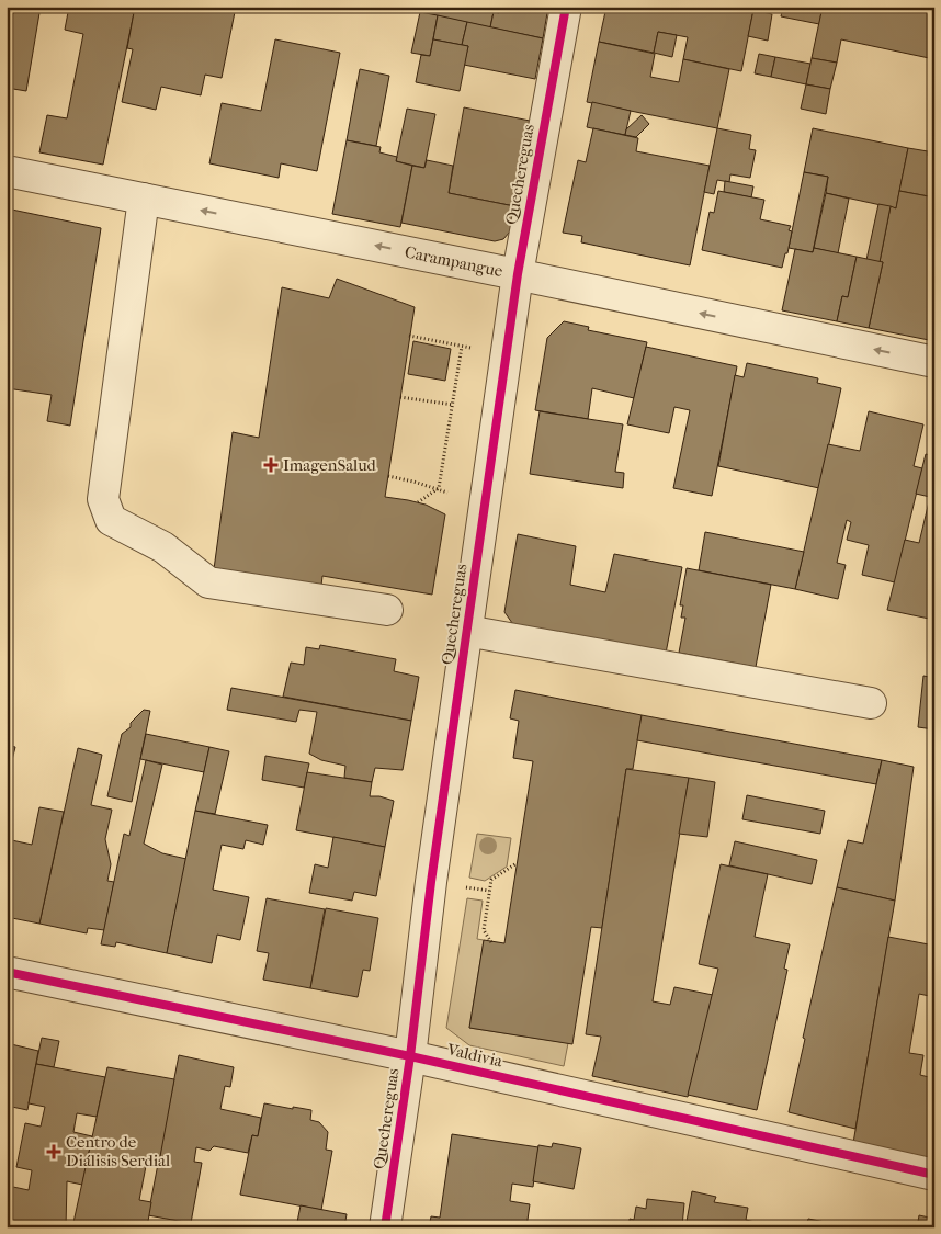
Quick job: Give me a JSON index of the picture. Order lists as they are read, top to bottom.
{
  "streets": {
    "street": ["Quechereguas", "Carampangue", "Valdivia"]
  },
  "crossings": [
    ["Quechereguas", "Carampangue"],
    ["Quechereguas", "Valdivia"]
  ],
  "one_way": ["Carampangue"],
  "places": {
    "health": ["ImagenSalud", "Centro de Diálisis Serdial"]
  }
}
